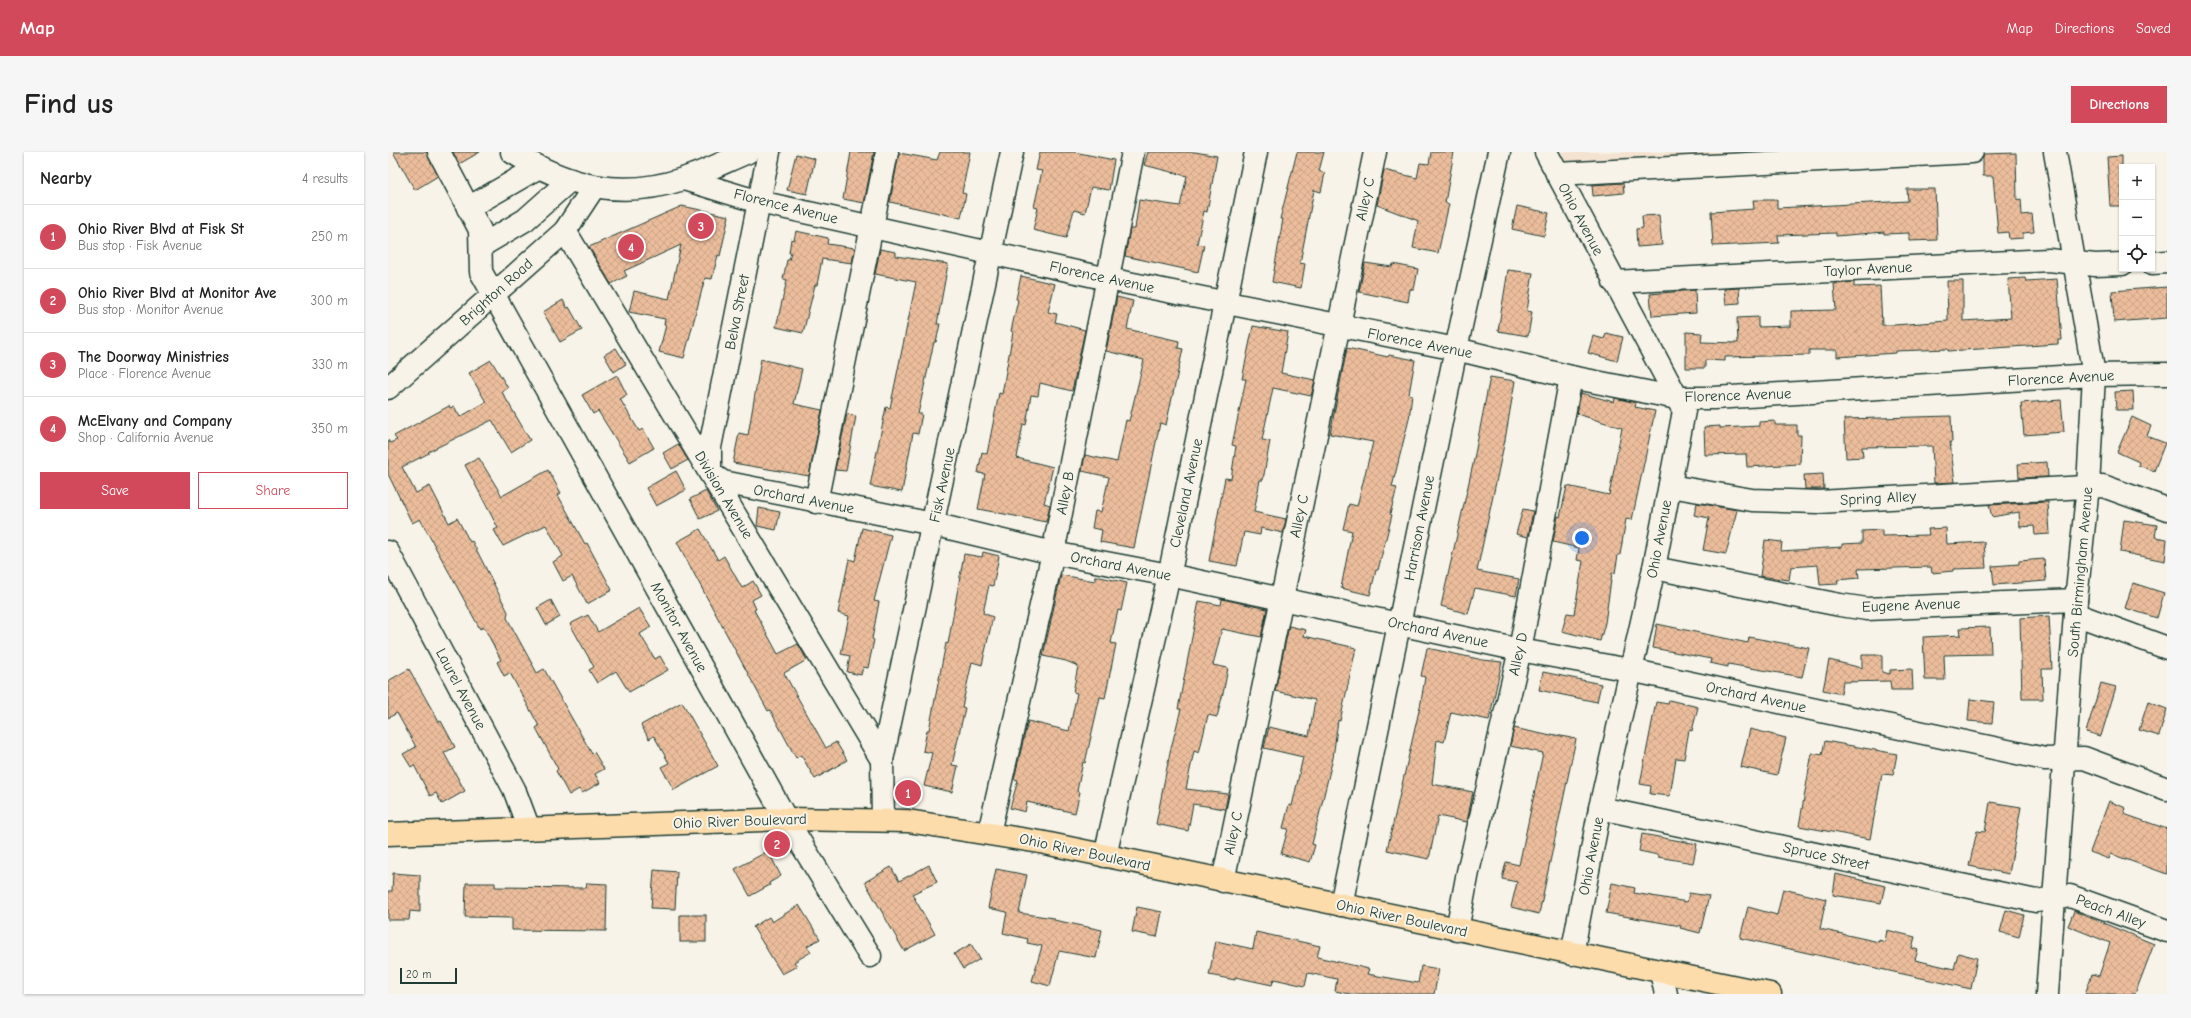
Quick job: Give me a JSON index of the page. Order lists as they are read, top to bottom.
{
  "streets": {
    "highway": ["Ohio River Boulevard"],
    "street": [
      "Alley C",
      "Florence Avenue",
      "Ohio Avenue",
      "Taylor Avenue",
      "Brighton Road",
      "Belva Street",
      "Fisk Avenue",
      "Alley B",
      "Cleveland Avenue",
      "Division Avenue",
      "Spring Alley",
      "Orchard Avenue",
      "Harrison Avenue",
      "South Birmingham Avenue",
      "Eugene Avenue",
      "Monitor Avenue",
      "Alley D",
      "Laurel Avenue",
      "Spruce Street",
      "Peach Alley"
    ]
  },
  "crossings": [
    ["Alley C", "Florence Avenue"],
    ["Alley C", "Orchard Avenue"],
    ["Alley C", "Ohio River Boulevard"],
    ["Florence Avenue", "Ohio Avenue"],
    ["Florence Avenue", "Belva Street"],
    ["Florence Avenue", "Fisk Avenue"],
    ["Florence Avenue", "Alley B"],
    ["Florence Avenue", "Cleveland Avenue"],
    ["Florence Avenue", "Harrison Avenue"],
    ["Florence Avenue", "South Birmingham Avenue"],
    ["Florence Avenue", "Alley D"],
    ["Ohio Avenue", "Taylor Avenue"],
    ["Ohio Avenue", "Spring Alley"],
    ["Ohio Avenue", "Orchard Avenue"],
    ["Ohio Avenue", "Eugene Avenue"],
    ["Ohio Avenue", "Ohio River Boulevard"],
    ["Ohio Avenue", "Spruce Street"],
    ["Taylor Avenue", "South Birmingham Avenue"],
    ["Brighton Road", "Division Avenue"],
    ["Brighton Road", "Monitor Avenue"],
    ["Belva Street", "Division Avenue"],
    ["Belva Street", "Orchard Avenue"],
    ["Fisk Avenue", "Division Avenue"],
    ["Fisk Avenue", "Orchard Avenue"],
    ["Fisk Avenue", "Ohio River Boulevard"],
    ["Alley B", "Orchard Avenue"],
    ["Alley B", "Ohio River Boulevard"],
    ["Cleveland Avenue", "Orchard Avenue"],
    ["Cleveland Avenue", "Ohio River Boulevard"],
    ["Division Avenue", "Orchard Avenue"],
    ["Spring Alley", "South Birmingham Avenue"],
    ["Orchard Avenue", "Harrison Avenue"],
    ["Orchard Avenue", "South Birmingham Avenue"],
    ["Orchard Avenue", "Alley D"],
    ["Harrison Avenue", "Ohio River Boulevard"],
    ["South Birmingham Avenue", "Eugene Avenue"],
    ["South Birmingham Avenue", "Spruce Street"],
    ["South Birmingham Avenue", "Peach Alley"],
    ["Monitor Avenue", "Ohio River Boulevard"],
    ["Alley D", "Ohio River Boulevard"],
    ["Laurel Avenue", "Ohio River Boulevard"],
    ["Spruce Street", "Peach Alley"]
  ],
  "scale_bar": "20 m",
  "page": {
    "header": "Map",
    "nav": ["Map", "Directions", "Saved"],
    "buttons": [
      "Directions",
      ["Save", "Share"]
    ],
    "title": "Find us",
    "heading": ["Nearby", "4 results"],
    "map_buttons": ["+", "−"],
    "list": [
      {
        "mark": "1",
        "name": "Ohio River Blvd at Fisk St",
        "note": "Bus stop · Fisk Avenue",
        "value": "250 m"
      },
      {
        "mark": "2",
        "name": "Ohio River Blvd at Monitor Ave",
        "note": "Bus stop · Monitor Avenue",
        "value": "300 m"
      },
      {
        "mark": "3",
        "name": "The Doorway Ministries",
        "note": "Place · Florence Avenue",
        "value": "330 m"
      },
      {
        "mark": "4",
        "name": "McElvany and Company",
        "note": "Shop · California Avenue",
        "value": "350 m"
      }
    ],
    "pins": [
      "3",
      "4",
      "1",
      "2"
    ],
    "scale": "20 m"
  }
}
